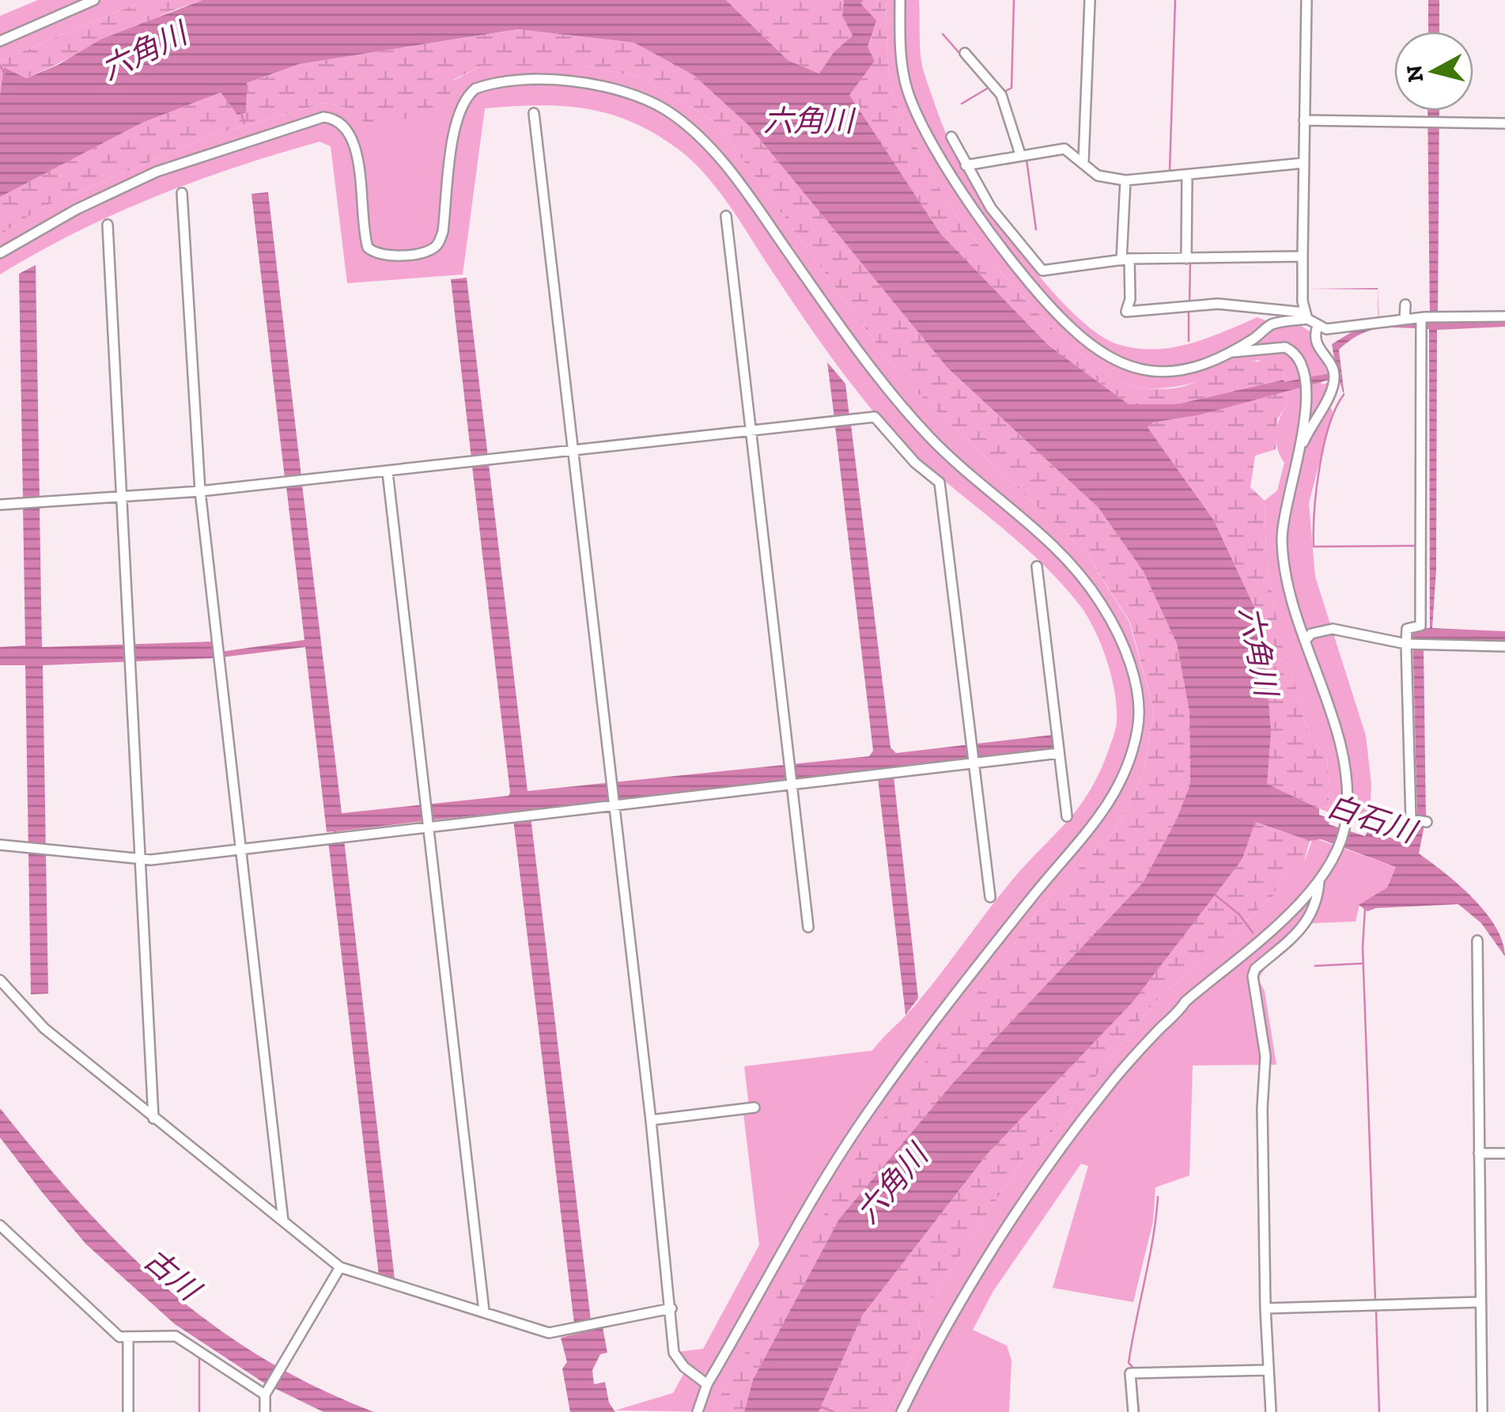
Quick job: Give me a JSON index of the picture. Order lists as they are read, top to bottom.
{
  "water": ["六角川", "白石川", "古川"],
  "north": "left"
}
